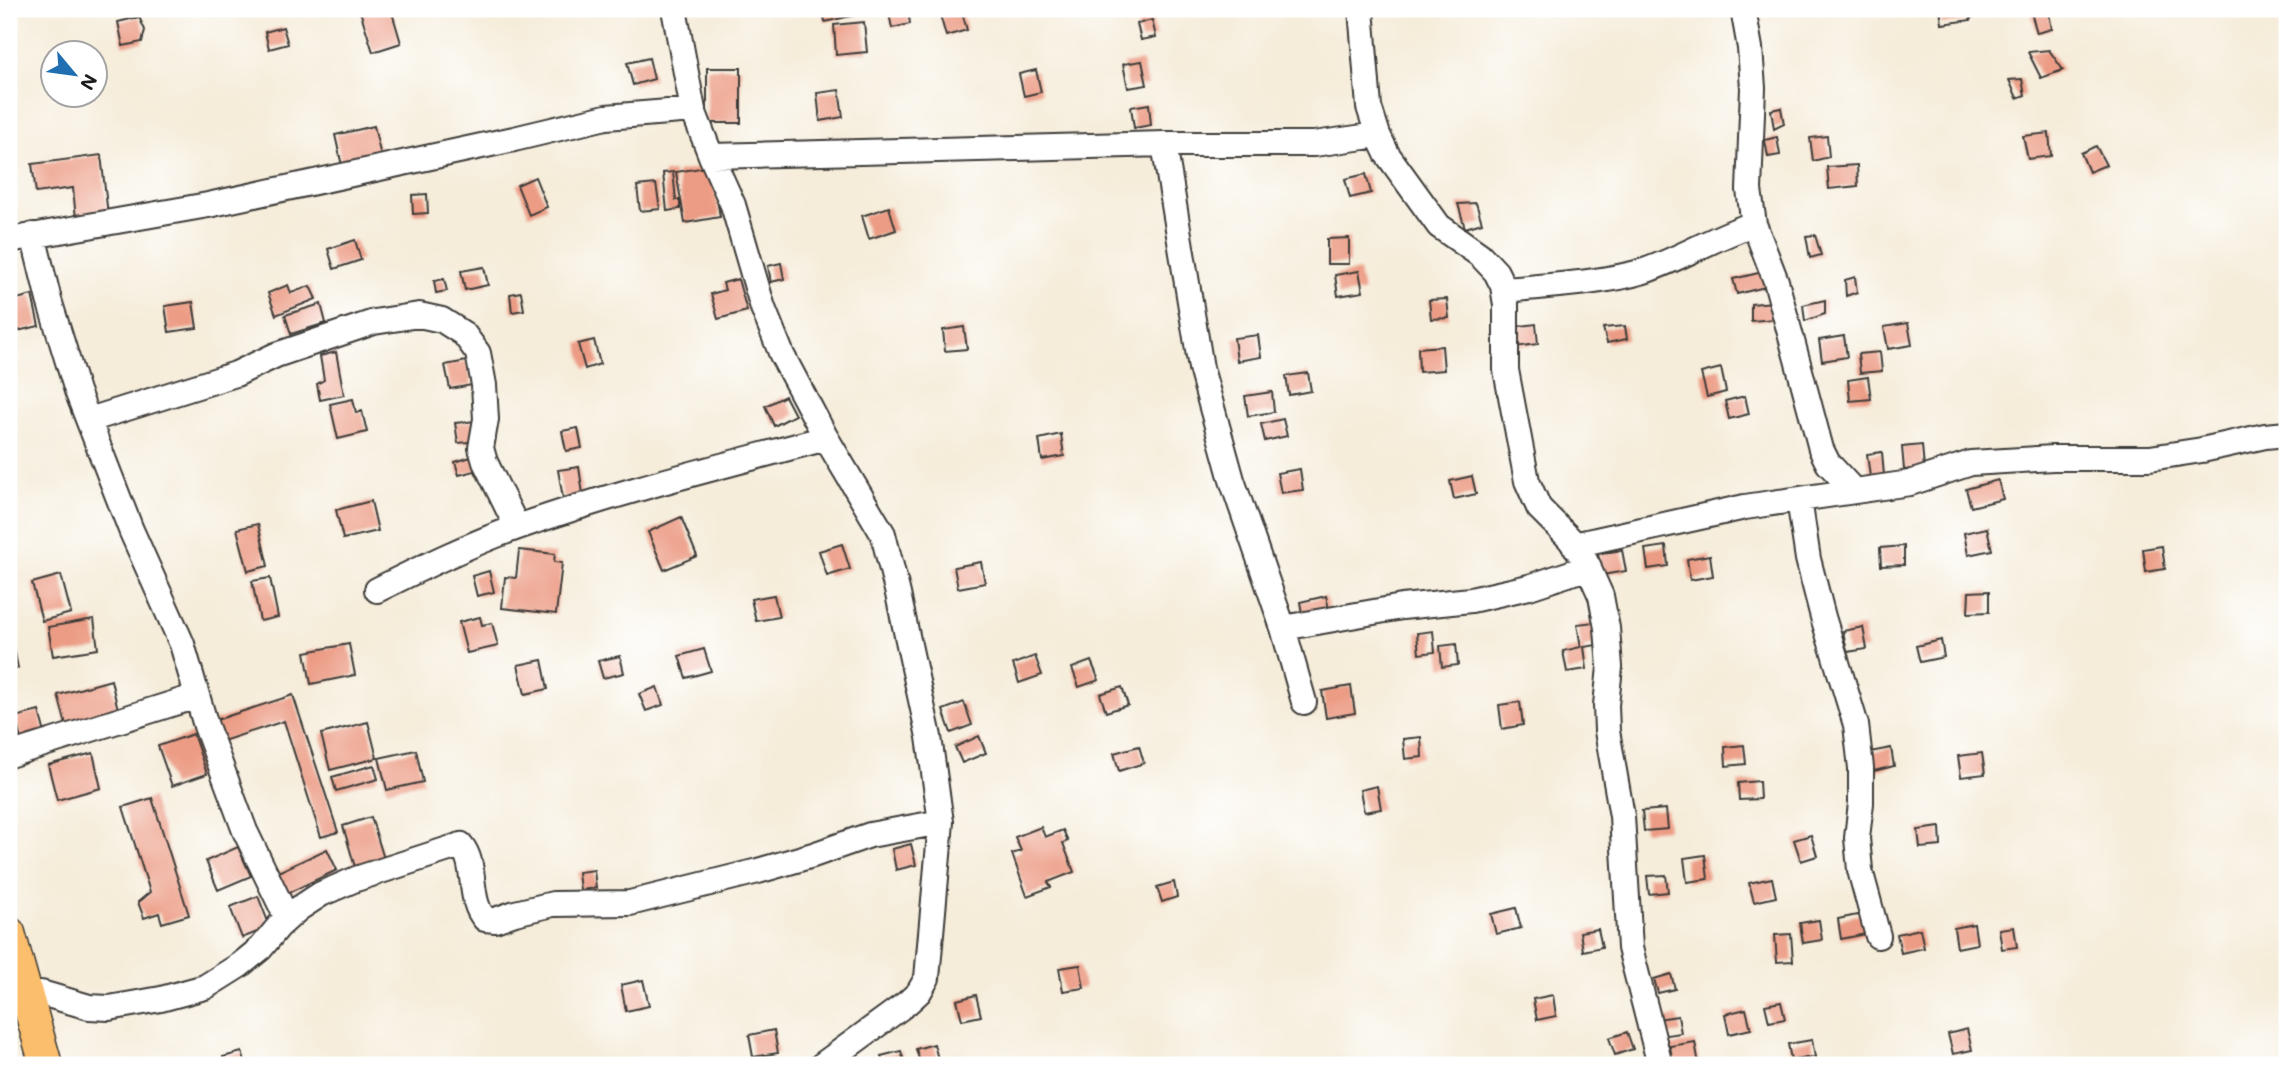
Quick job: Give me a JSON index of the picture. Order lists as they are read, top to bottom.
{
  "north": "bottom right"
}
